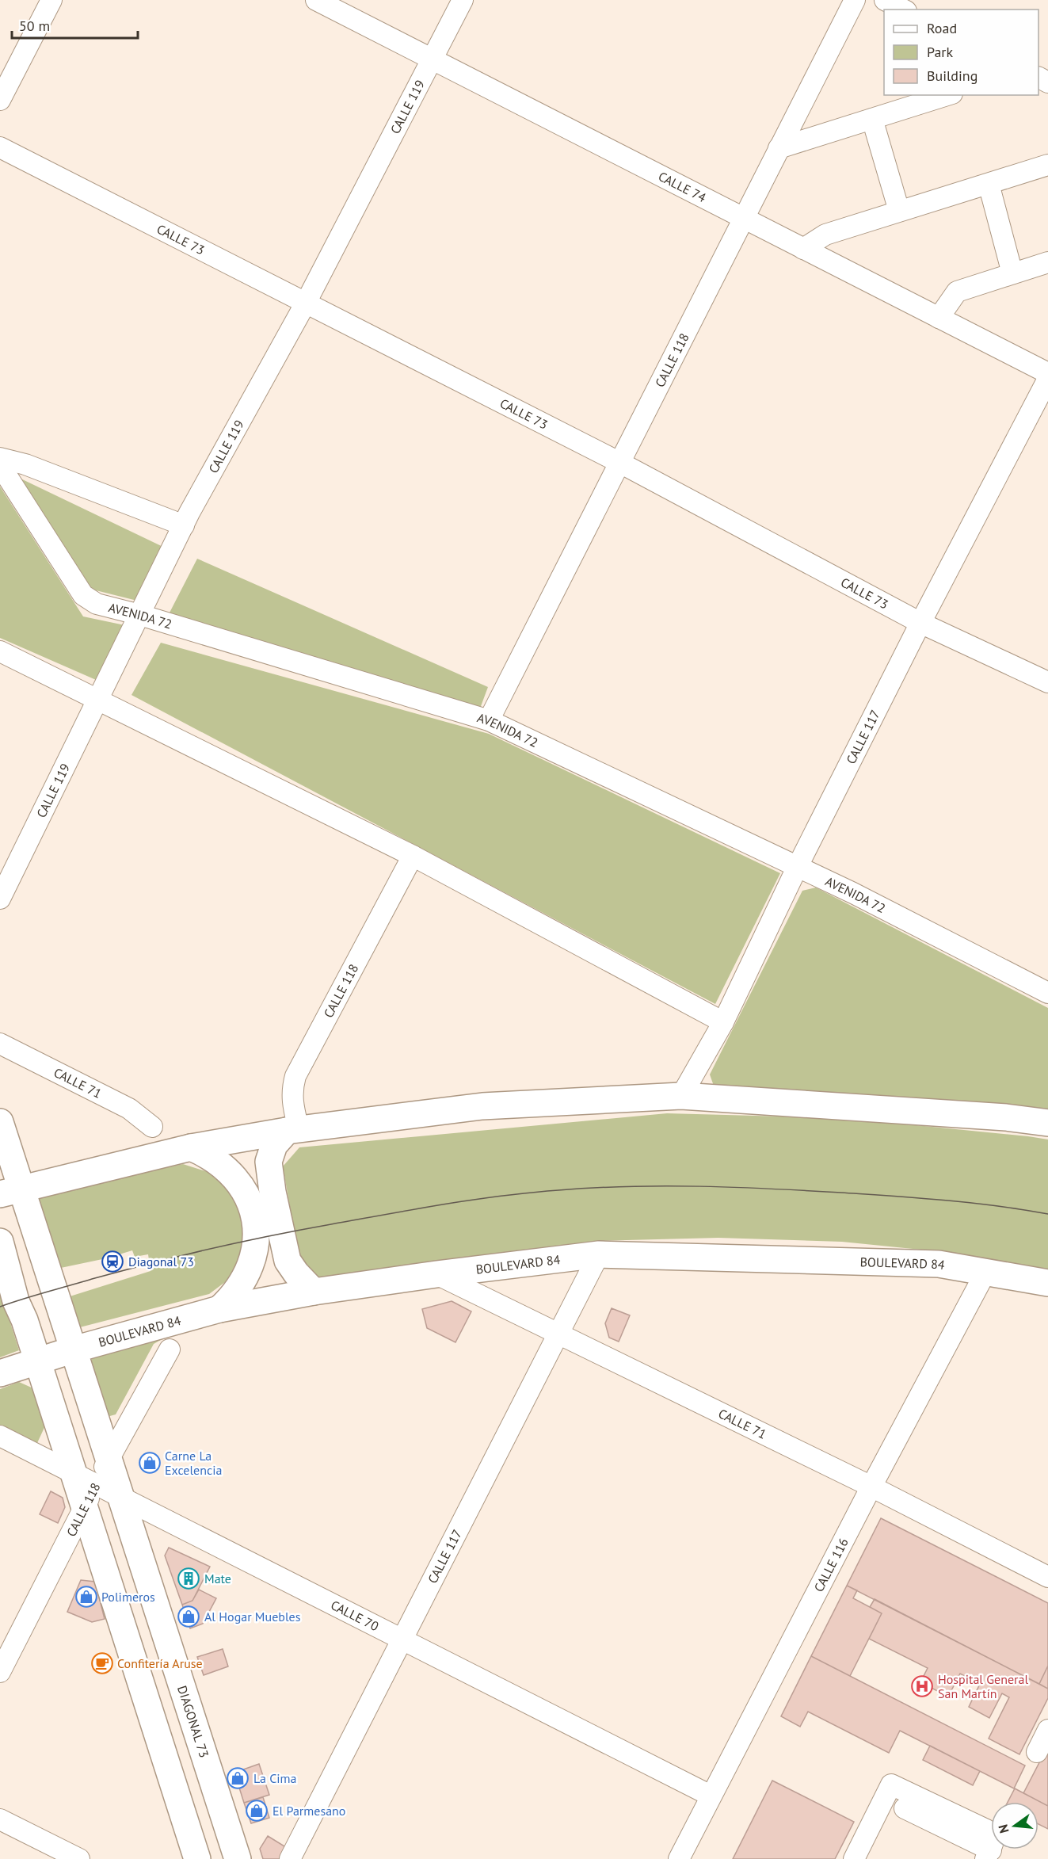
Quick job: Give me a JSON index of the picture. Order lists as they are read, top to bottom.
{
  "streets": {
    "main road": ["BOULEVARD 84", "DIAGONAL 73"],
    "street": [
      "CALLE 119",
      "CALLE 74",
      "CALLE 73",
      "CALLE 118",
      "AVENIDA 72",
      "CALLE 117",
      "CALLE 71",
      "CALLE 116",
      "CALLE 70"
    ]
  },
  "crossings": [
    ["CALLE 119", "CALLE 74"],
    ["CALLE 119", "CALLE 73"],
    ["CALLE 119", "AVENIDA 72"],
    ["CALLE 74", "CALLE 118"],
    ["CALLE 73", "CALLE 118"],
    ["CALLE 73", "CALLE 117"],
    ["CALLE 118", "AVENIDA 72"],
    ["CALLE 118", "CALLE 70"],
    ["CALLE 118", "DIAGONAL 73"],
    ["AVENIDA 72", "CALLE 117"],
    ["CALLE 117", "CALLE 71"],
    ["CALLE 117", "BOULEVARD 84"],
    ["CALLE 117", "CALLE 70"],
    ["CALLE 71", "BOULEVARD 84"],
    ["CALLE 71", "CALLE 116"],
    ["BOULEVARD 84", "CALLE 116"],
    ["BOULEVARD 84", "DIAGONAL 73"],
    ["CALLE 116", "CALLE 70"],
    ["CALLE 70", "DIAGONAL 73"]
  ],
  "places": {
    "station": ["Diagonal 73"],
    "shop": [
      "Carne La Excelencia",
      "Polimeros",
      "Al Hogar Muebles",
      "La Cima",
      "El Parmesano"
    ],
    "building": ["Mate"],
    "cafe": ["Confitería Aruse"],
    "hospital": ["Hospital General San Martín"]
  },
  "legend": ["Road", "Park", "Building"],
  "scale_bar": "50 m",
  "north": "left"
}
